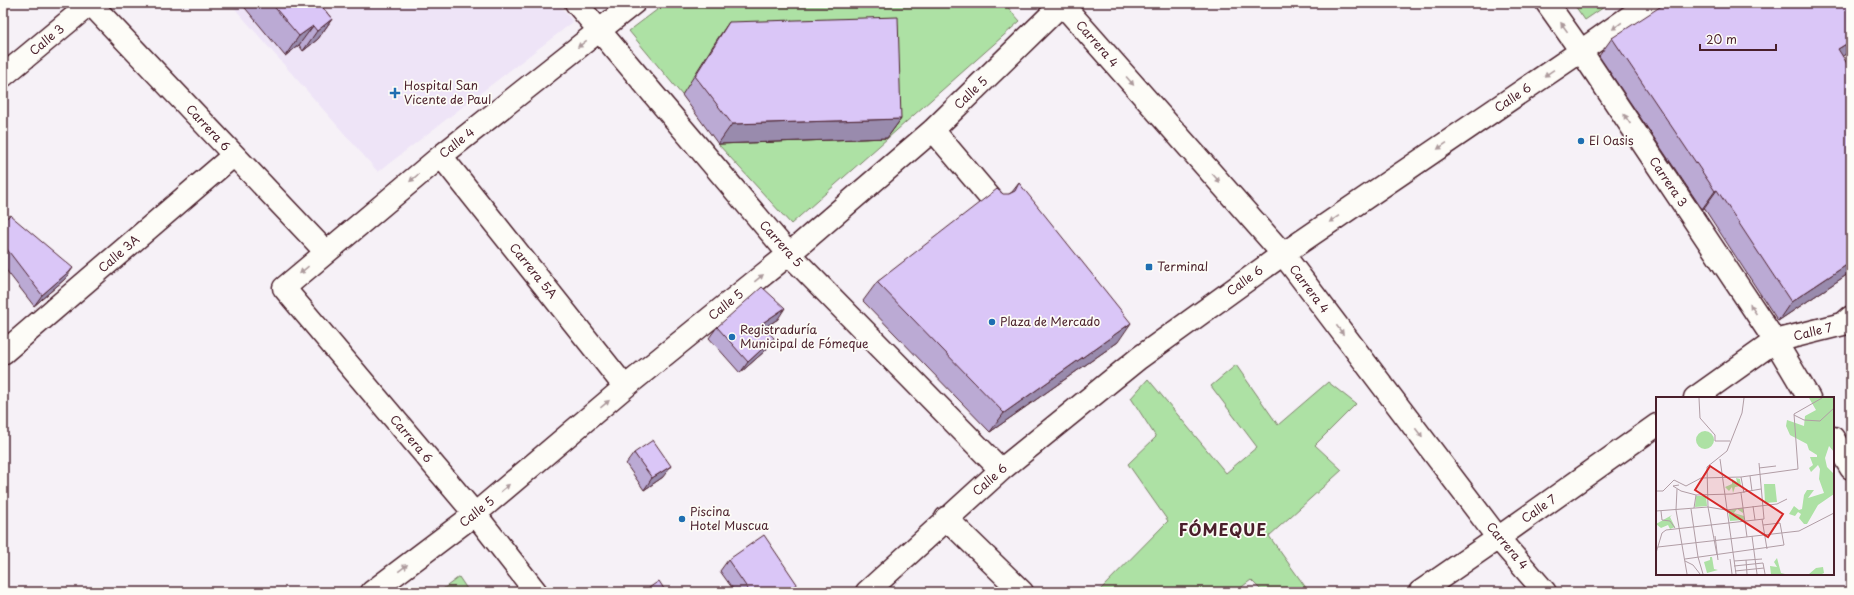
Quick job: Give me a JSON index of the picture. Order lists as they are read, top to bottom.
{
  "streets": {
    "street": [
      "Calle 3",
      "Carrera 4",
      "Calle 5",
      "Calle 6",
      "Carrera 6",
      "Calle 4",
      "Carrera 3",
      "Carrera 5",
      "Calle 3A",
      "Carrera 5A",
      "Calle 7"
    ]
  },
  "crossings": [
    ["Calle 3", "Carrera 6"],
    ["Carrera 4", "Calle 5"],
    ["Carrera 4", "Calle 6"],
    ["Carrera 4", "Calle 7"],
    ["Calle 5", "Carrera 6"],
    ["Calle 5", "Carrera 5"],
    ["Calle 5", "Carrera 5A"],
    ["Calle 6", "Carrera 3"],
    ["Calle 6", "Carrera 5"],
    ["Carrera 6", "Calle 4"],
    ["Carrera 6", "Calle 3A"],
    ["Calle 4", "Carrera 5"],
    ["Calle 4", "Carrera 5A"],
    ["Carrera 3", "Calle 7"]
  ],
  "one_way": [
    "Carrera 4",
    "Calle 5",
    "Calle 6",
    "Calle 4",
    "Carrera 3"
  ],
  "districts": ["FÓMEQUE"],
  "places": {
    "health": ["Hospital San Vicente de Paul"],
    "other": [
      "El Oasis",
      "Plaza de Mercado",
      "Registraduría Municipal de Fómeque",
      "Piscina Hotel Muscua"
    ],
    "transit": ["Terminal"]
  },
  "scale_bar": "20 m"
}
